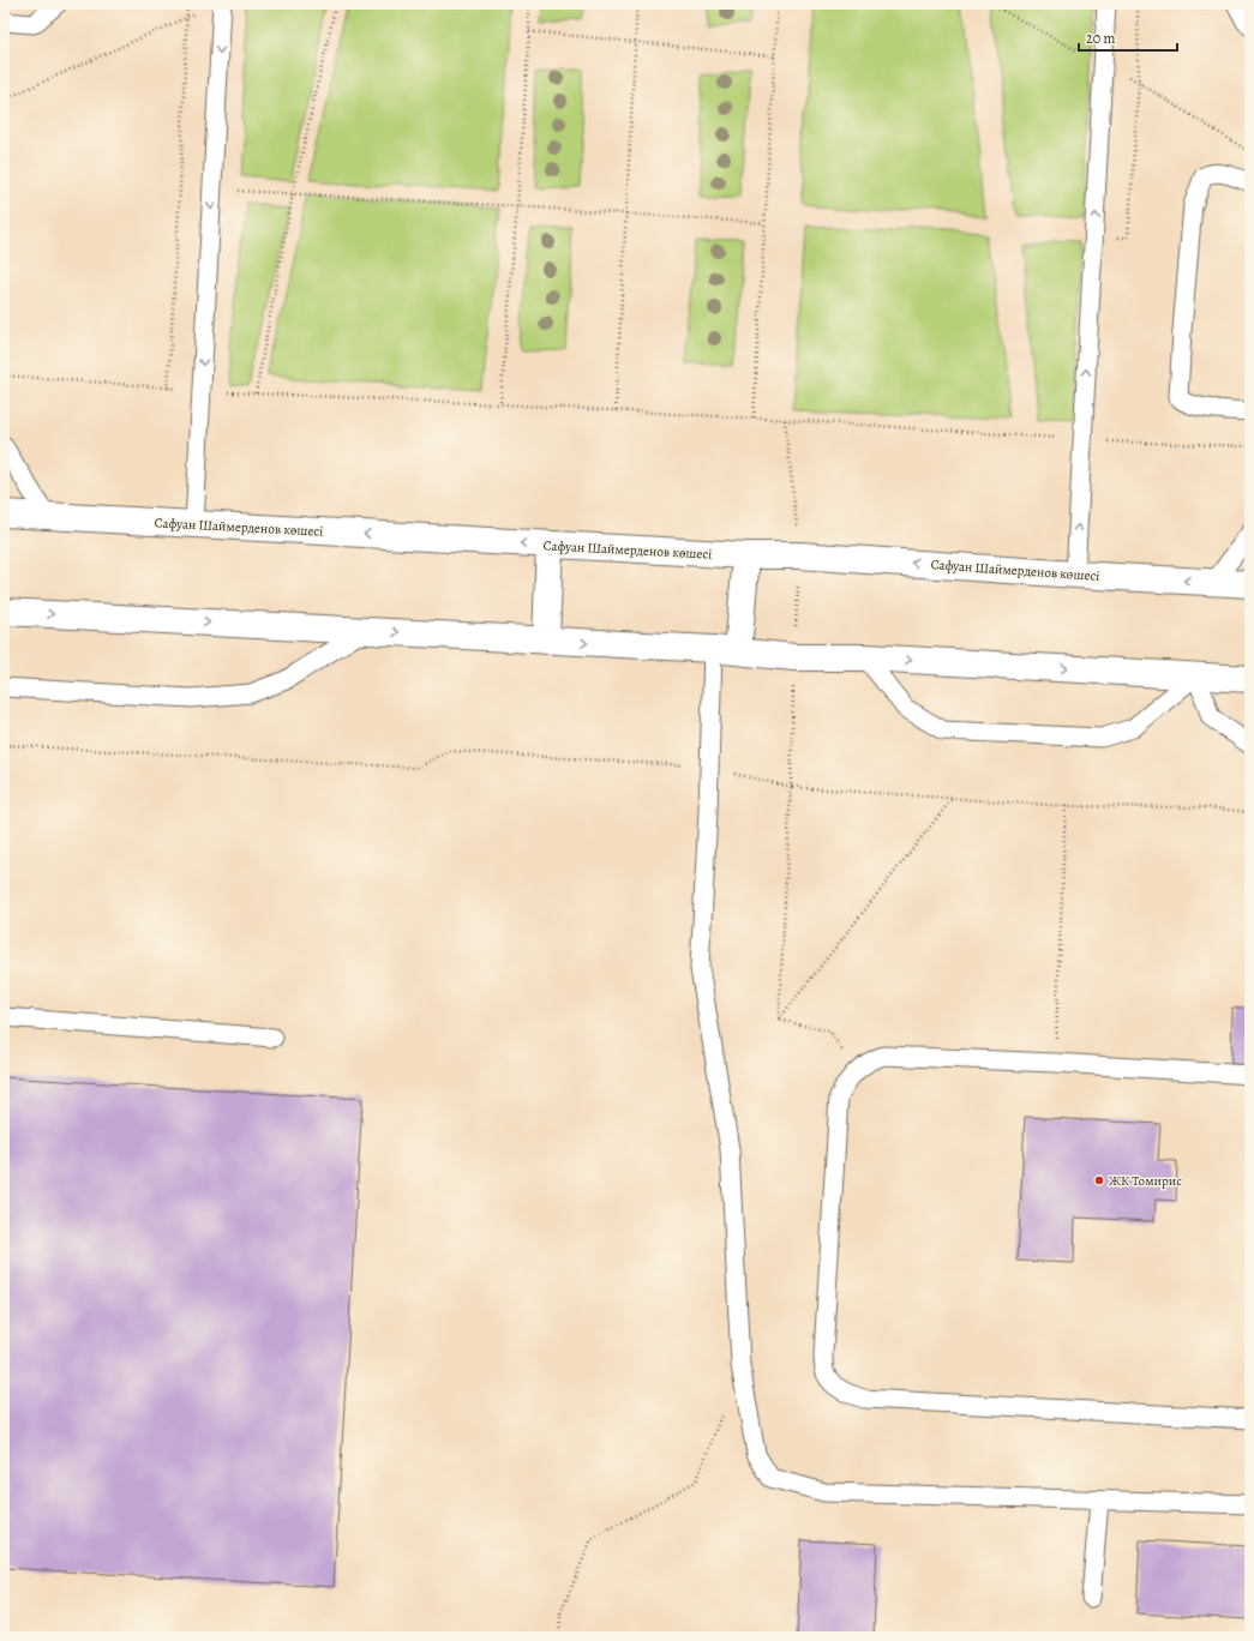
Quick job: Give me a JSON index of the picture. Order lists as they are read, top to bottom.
{
  "streets": {
    "main road": ["Сафуан Шаймерденов көшесі"]
  },
  "places": ["ЖК Томирис"],
  "scale_bar": "20 m"
}
